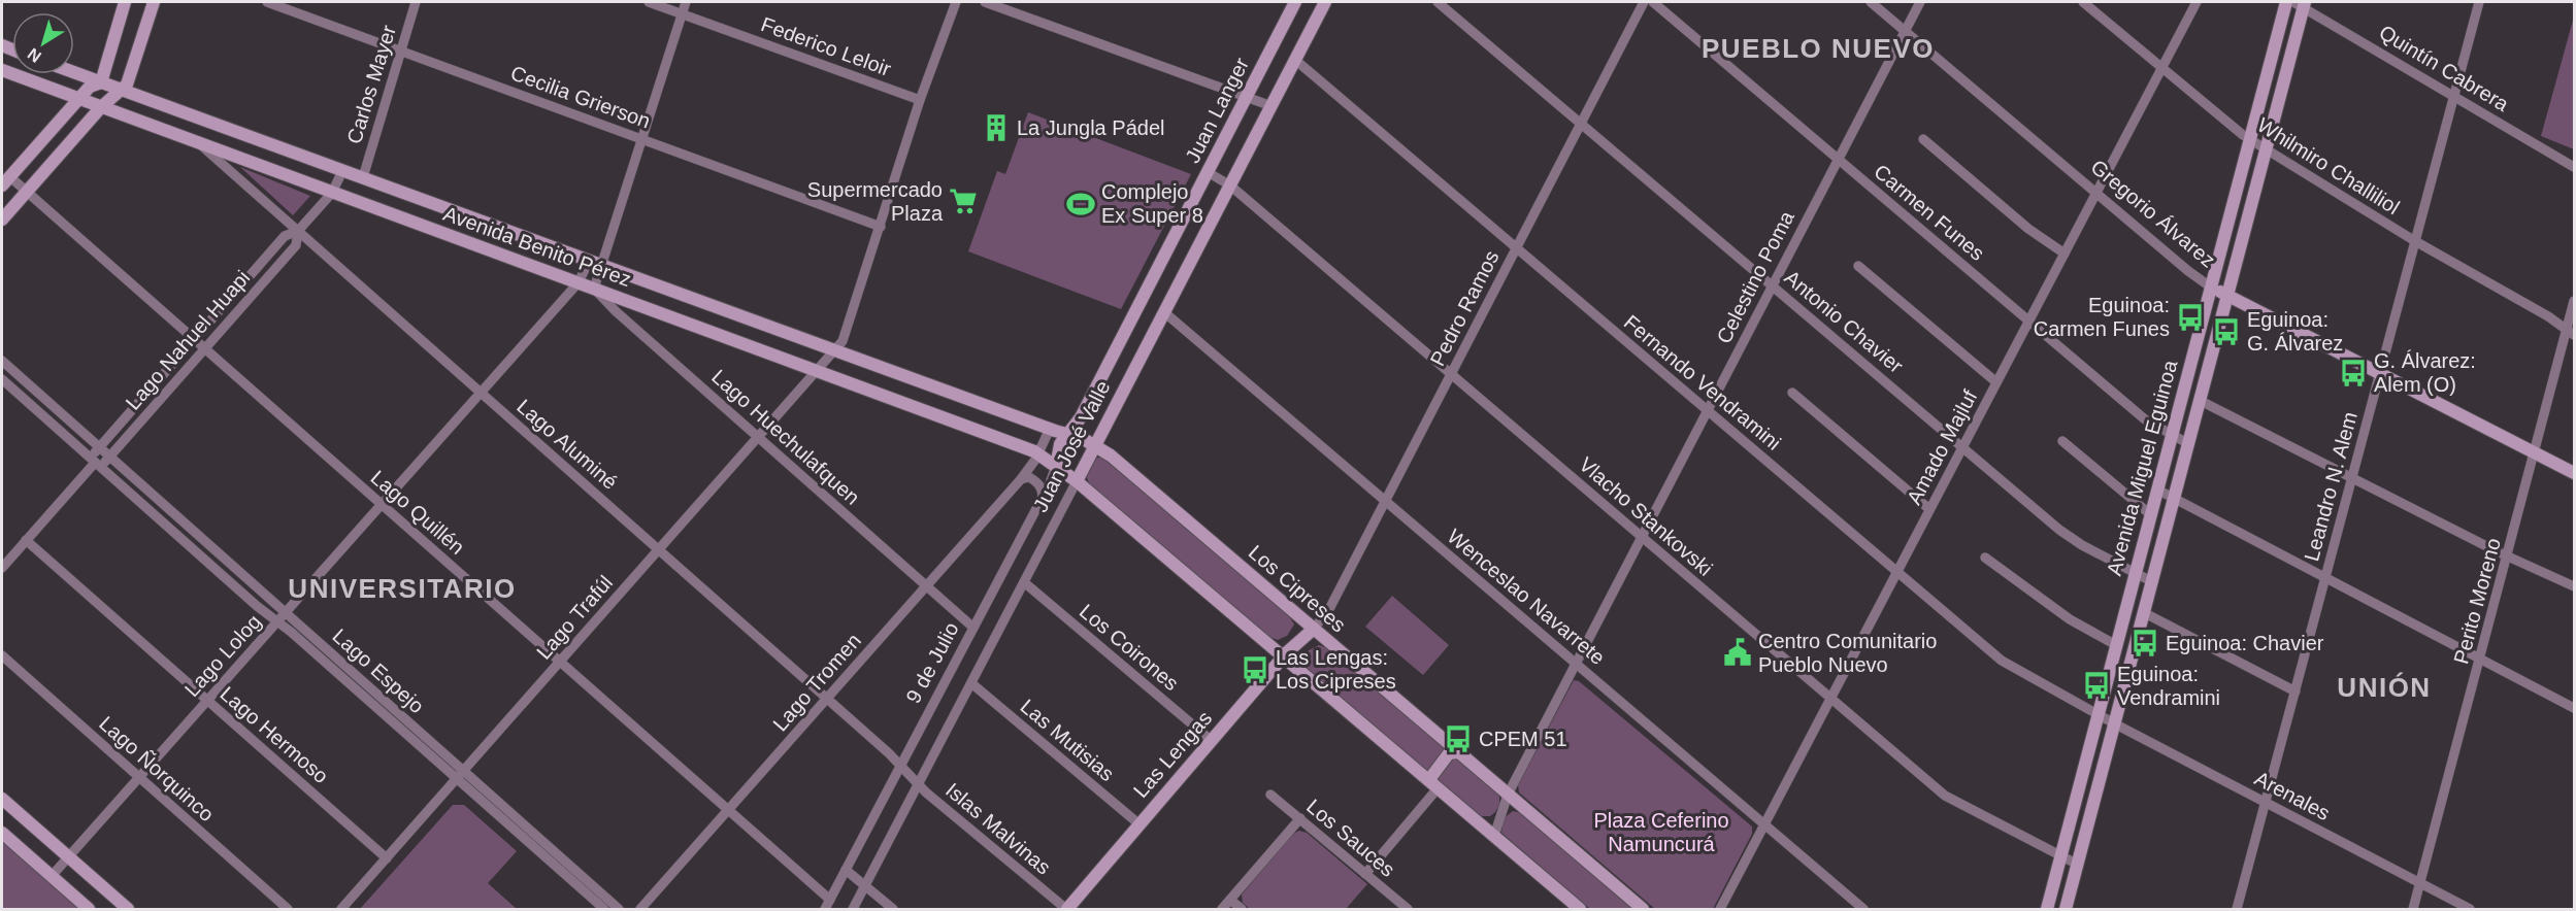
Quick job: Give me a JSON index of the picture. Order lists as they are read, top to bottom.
{
  "streets": {
    "main road": [
      "Juan Langer",
      "Gregorio Álvarez",
      "Avenida Benito Pérez",
      "Juan José Valle",
      "Avenida Miguel Eguinoa",
      "Los Cipreses",
      "9 de Julio",
      "Las Lengas"
    ],
    "street": [
      "Federico Leloir",
      "Quintín Cabrera",
      "Carlos Mayer",
      "Cecilia Grierson",
      "Whilmiro Challiliol",
      "Carmen Funes",
      "Celestino Poma",
      "Pedro Ramos",
      "Antonio Chavier",
      "Lago Nahuel Huapi",
      "Fernando Vendramini",
      "Lago Huechulafquen",
      "Lago Aluminé",
      "Amado Majluf",
      "Leandro N. Alem",
      "Lago Quillén",
      "Vlacho Stankovski",
      "Wenceslao Navarrete",
      "Perito Moreno",
      "Lago Trafúl",
      "Los Coirones",
      "Lago Lolog",
      "Lago Espejo",
      "Lago Tromen",
      "Lago Hermoso",
      "Las Mutisias",
      "Lago Ñorquinco",
      "Arenales",
      "Islas Malvinas",
      "Los Sauces"
    ]
  },
  "crossings": [
    ["Federico Leloir", "Lago Trafúl"],
    ["Quintín Cabrera", "Avenida Miguel Eguinoa"],
    ["Quintín Cabrera", "Leandro N. Alem"],
    ["Carlos Mayer", "Cecilia Grierson"],
    ["Carlos Mayer", "Avenida Benito Pérez"],
    ["Cecilia Grierson", "Lago Trafúl"],
    ["Juan Langer", "Avenida Benito Pérez"],
    ["Juan Langer", "Vlacho Stankovski"],
    ["Juan Langer", "9 de Julio"],
    ["Whilmiro Challiliol", "Amado Majluf"],
    ["Whilmiro Challiliol", "Avenida Miguel Eguinoa"],
    ["Whilmiro Challiliol", "Leandro N. Alem"],
    ["Whilmiro Challiliol", "Perito Moreno"],
    ["Carmen Funes", "Celestino Poma"],
    ["Carmen Funes", "Amado Majluf"],
    ["Carmen Funes", "Avenida Miguel Eguinoa"],
    ["Gregorio Álvarez", "Celestino Poma"],
    ["Gregorio Álvarez", "Amado Majluf"],
    ["Gregorio Álvarez", "Avenida Miguel Eguinoa"],
    ["Gregorio Álvarez", "Leandro N. Alem"],
    ["Gregorio Álvarez", "Perito Moreno"],
    ["Avenida Benito Pérez", "Lago Nahuel Huapi"],
    ["Avenida Benito Pérez", "Lago Huechulafquen"],
    ["Avenida Benito Pérez", "Lago Aluminé"],
    ["Avenida Benito Pérez", "Juan José Valle"],
    ["Avenida Benito Pérez", "Los Cipreses"],
    ["Avenida Benito Pérez", "Lago Trafúl"],
    ["Avenida Benito Pérez", "Lago Lolog"],
    ["Avenida Benito Pérez", "9 de Julio"],
    ["Avenida Benito Pérez", "Lago Tromen"],
    ["Celestino Poma", "Antonio Chavier"],
    ["Celestino Poma", "Fernando Vendramini"],
    ["Celestino Poma", "Vlacho Stankovski"],
    ["Celestino Poma", "Los Cipreses"],
    ["Celestino Poma", "Wenceslao Navarrete"],
    ["Pedro Ramos", "Antonio Chavier"],
    ["Pedro Ramos", "Fernando Vendramini"],
    ["Pedro Ramos", "Vlacho Stankovski"],
    ["Pedro Ramos", "Los Cipreses"],
    ["Pedro Ramos", "Wenceslao Navarrete"],
    ["Pedro Ramos", "Las Lengas"],
    ["Antonio Chavier", "Amado Majluf"],
    ["Antonio Chavier", "Avenida Miguel Eguinoa"],
    ["Lago Nahuel Huapi", "Lago Aluminé"],
    ["Lago Nahuel Huapi", "Lago Quillén"],
    ["Lago Nahuel Huapi", "Lago Espejo"],
    ["Lago Nahuel Huapi", "Lago Hermoso"],
    ["Fernando Vendramini", "Juan José Valle"],
    ["Fernando Vendramini", "Amado Majluf"],
    ["Fernando Vendramini", "Avenida Miguel Eguinoa"],
    ["Fernando Vendramini", "Arenales"],
    ["Lago Huechulafquen", "Lago Trafúl"],
    ["Lago Huechulafquen", "9 de Julio"],
    ["Lago Huechulafquen", "Lago Tromen"],
    ["Lago Aluminé", "Lago Trafúl"],
    ["Lago Aluminé", "Lago Lolog"],
    ["Lago Aluminé", "9 de Julio"],
    ["Lago Aluminé", "Lago Tromen"],
    ["Lago Aluminé", "Islas Malvinas"],
    ["Juan José Valle", "Vlacho Stankovski"],
    ["Juan José Valle", "Los Cipreses"],
    ["Juan José Valle", "Wenceslao Navarrete"],
    ["Juan José Valle", "Los Coirones"],
    ["Juan José Valle", "Las Mutisias"],
    ["Juan José Valle", "Islas Malvinas"],
    ["Amado Majluf", "Vlacho Stankovski"],
    ["Amado Majluf", "Wenceslao Navarrete"],
    ["Avenida Miguel Eguinoa", "Vlacho Stankovski"],
    ["Avenida Miguel Eguinoa", "Arenales"],
    ["Leandro N. Alem", "Arenales"],
    ["Lago Quillén", "Lago Trafúl"],
    ["Lago Quillén", "Lago Lolog"],
    ["Lago Quillén", "9 de Julio"],
    ["Lago Quillén", "Lago Tromen"],
    ["Los Cipreses", "Las Lengas"],
    ["Perito Moreno", "Arenales"],
    ["Lago Trafúl", "Lago Espejo"],
    ["Lago Trafúl", "Lago Hermoso"],
    ["Los Coirones", "Las Lengas"],
    ["Lago Lolog", "Lago Espejo"],
    ["Lago Lolog", "Lago Hermoso"],
    ["Lago Lolog", "Lago Ñorquinco"],
    ["Las Mutisias", "Las Lengas"],
    ["Las Lengas", "Islas Malvinas"]
  ],
  "districts": ["PUEBLO NUEVO", "UNIVERSITARIO", "UNIÓN"],
  "parks": ["Plaza Ceferino Namuncurá"],
  "places": {
    "building": ["La Jungla Pádel"],
    "supermarket": ["Supermercado Plaza"],
    "sports": ["Complejo Ex Super 8"],
    "bus stop": [
      "Eguinoa: Carmen Funes",
      "Eguinoa: G. Álvarez",
      "G. Álvarez: Alem (O)",
      "Eguinoa: Chavier",
      "Las Lengas: Los Cipreses",
      "Eguinoa: Vendramini",
      "CPEM 51"
    ],
    "public building": ["Centro Comunitario Pueblo Nuevo"]
  },
  "north": "bottom left"
}
